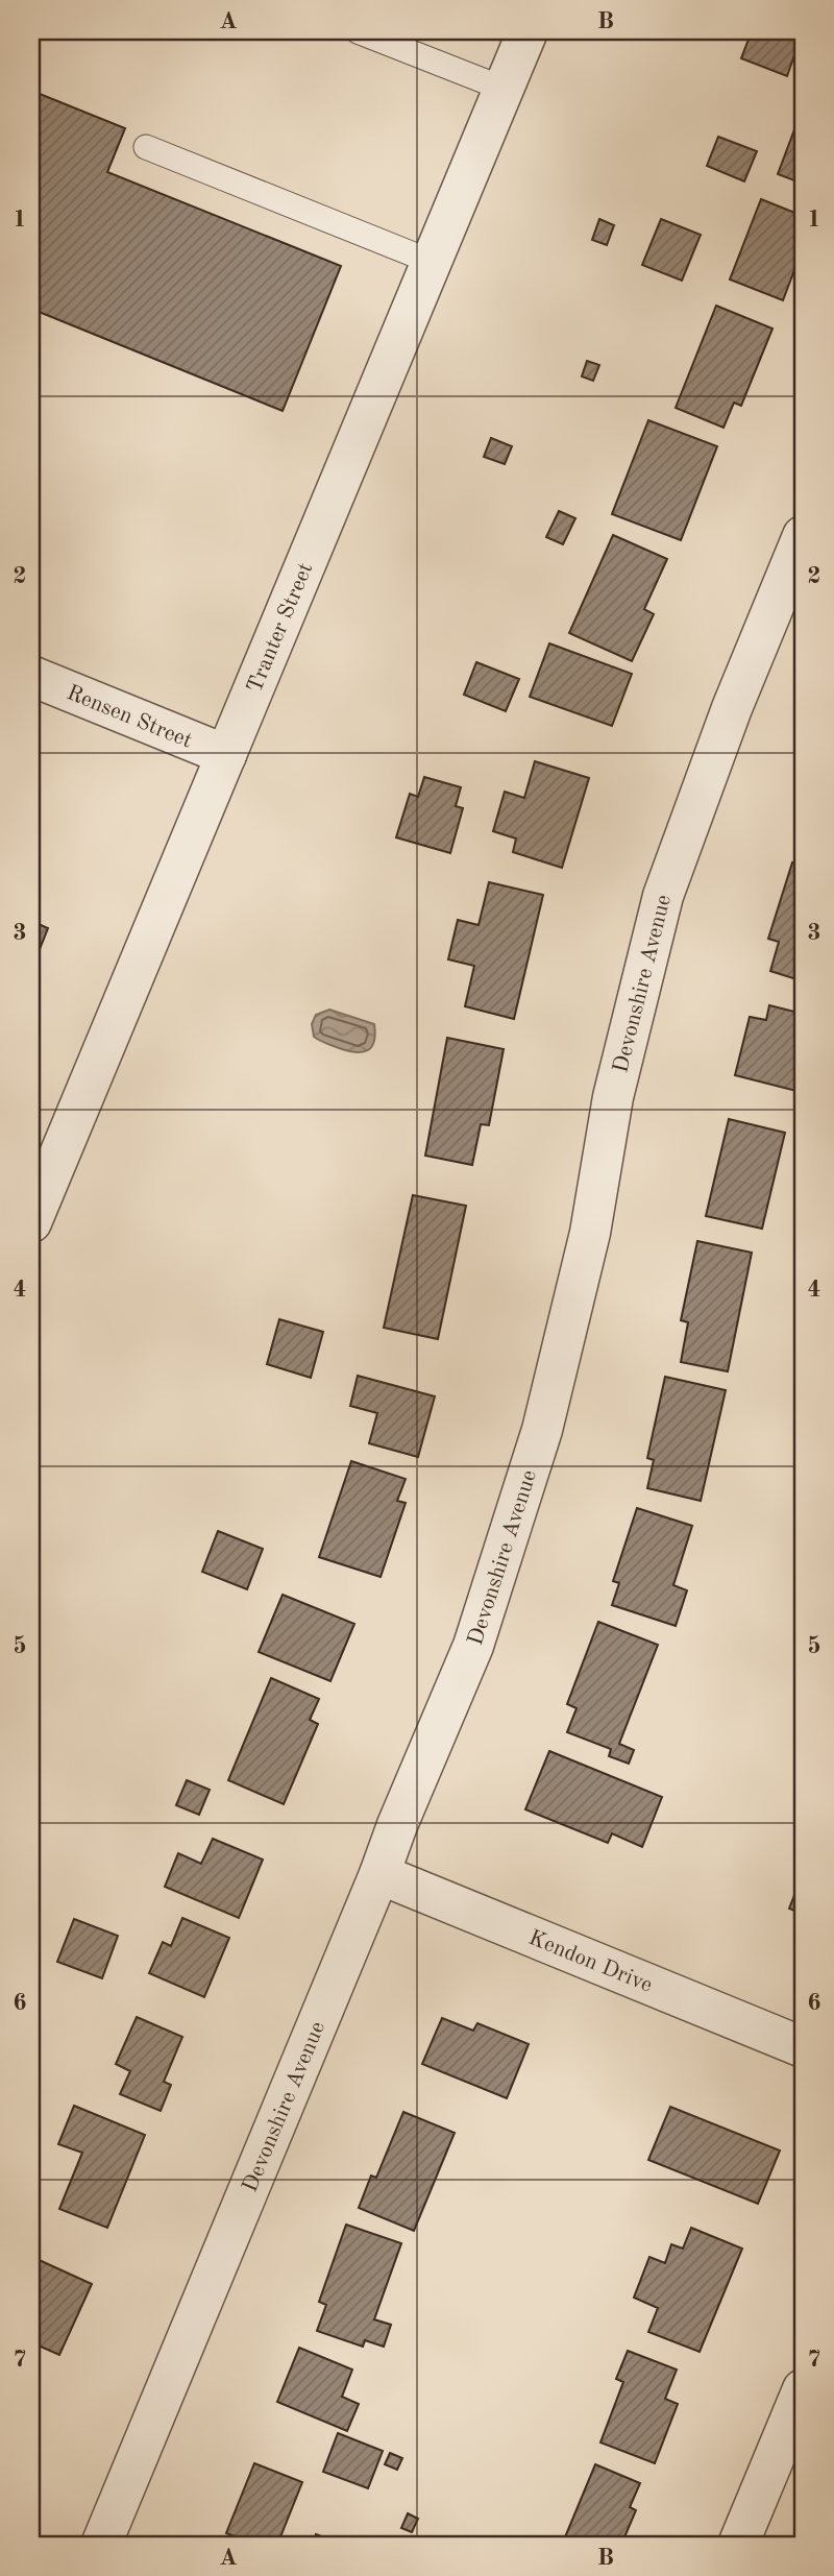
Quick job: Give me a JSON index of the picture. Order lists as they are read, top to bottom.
{
  "streets": {
    "street": [
      "Tranter Street",
      "Rensen Street",
      "Devonshire Avenue",
      "Kendon Drive"
    ]
  },
  "crossings": [
    ["Tranter Street", "Rensen Street"],
    ["Devonshire Avenue", "Kendon Drive"]
  ],
  "grid": {
    "columns": ["A", "B"],
    "rows": [
      "1",
      "2",
      "3",
      "4",
      "5",
      "6",
      "7"
    ]
  }
}
